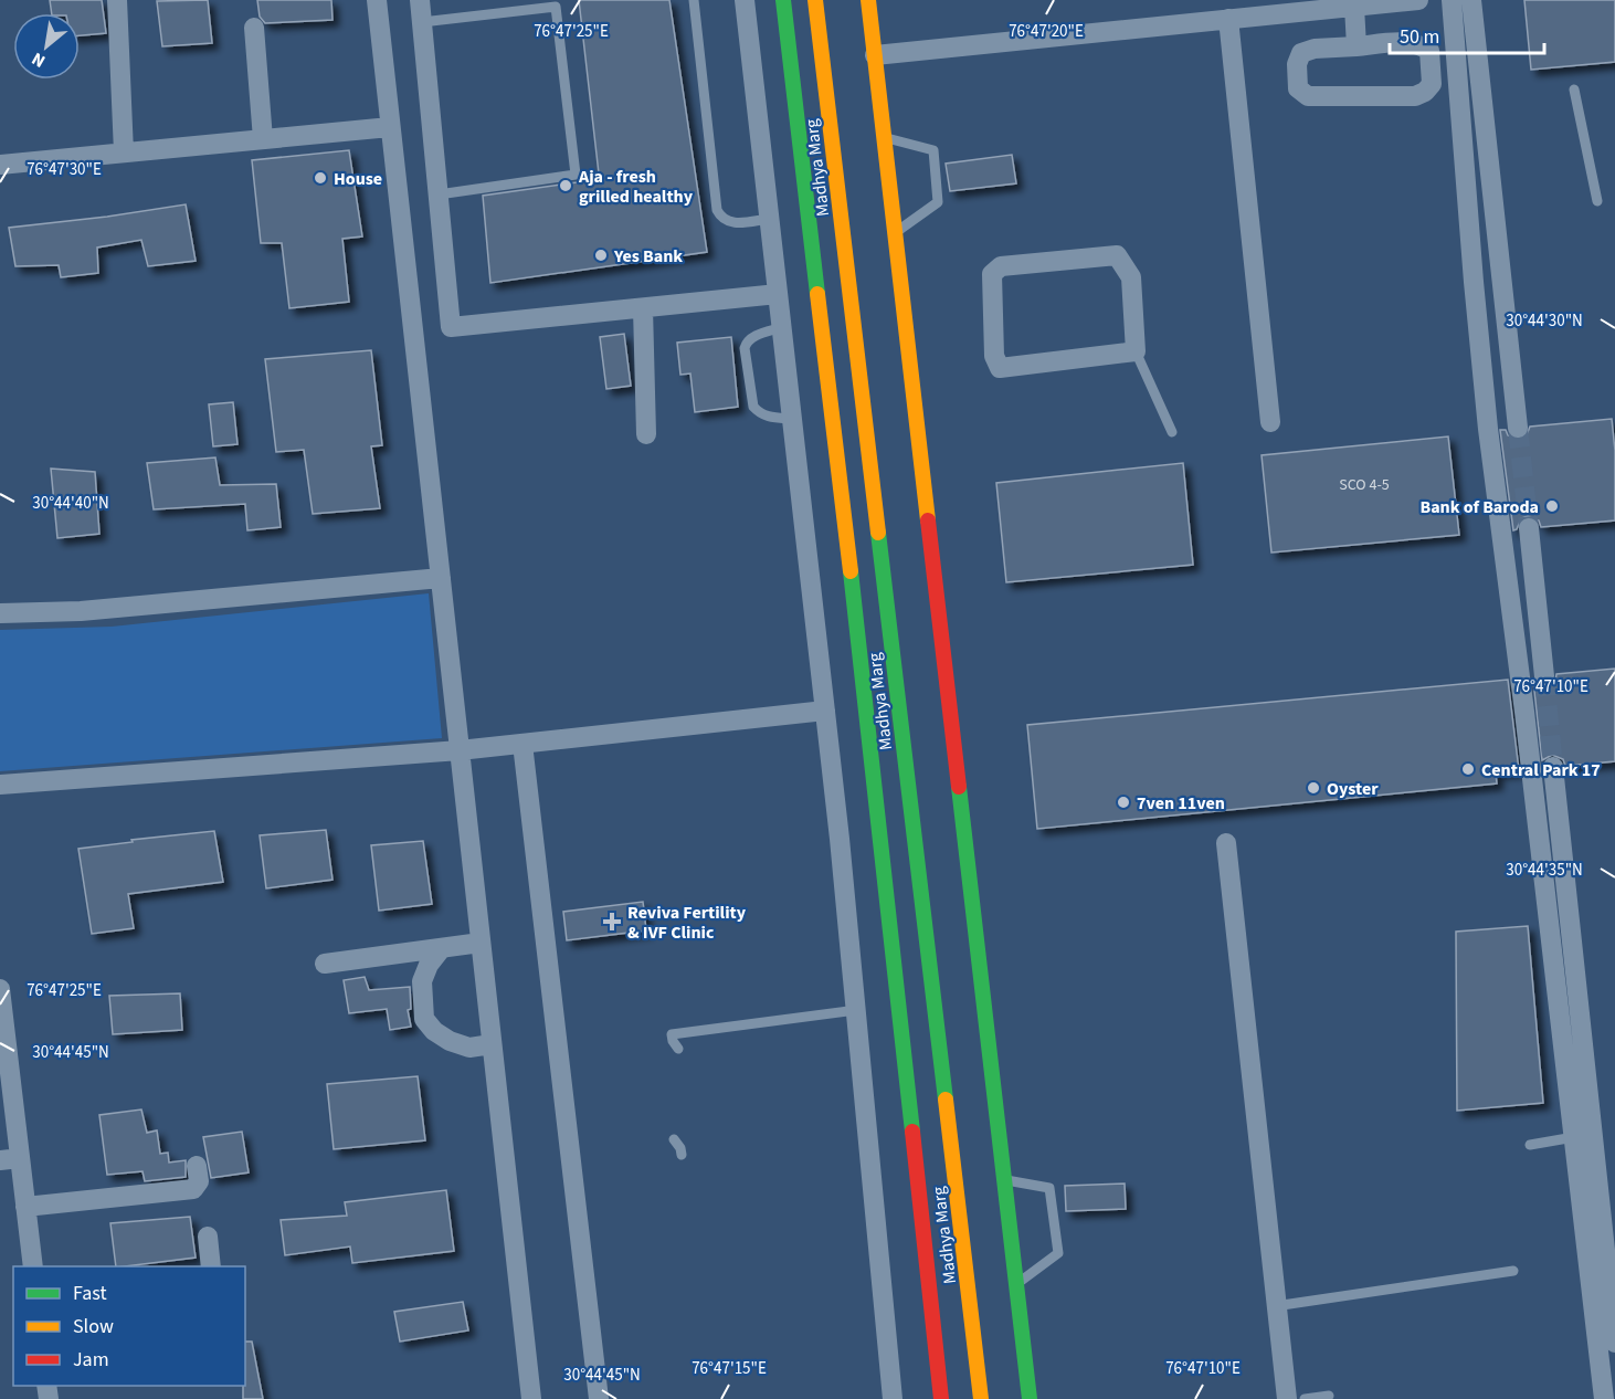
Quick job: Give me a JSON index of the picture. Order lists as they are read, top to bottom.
{
  "streets": {
    "main road": ["Madhya Marg"]
  },
  "places": {
    "other": [
      "House",
      "Aja - fresh grilled healthy",
      "Yes Bank",
      "Bank of Baroda",
      "Central Park 17",
      "Oyster",
      "7ven 11ven"
    ],
    "health": ["Reviva Fertility & IVF Clinic"]
  },
  "house_numbers": ["SCO 4-5"],
  "legend": ["Fast", "Slow", "Jam"],
  "scale_bar": "50 m",
  "north": "bottom left",
  "coordinates": [
    "76°47'25\"E",
    "76°47'20\"E",
    "76°47'30\"E",
    "30°44'30\"N",
    "30°44'40\"N",
    "76°47'10\"E",
    "30°44'35\"N",
    "30°44'45\"N",
    "76°47'15\"E"
  ]
}
